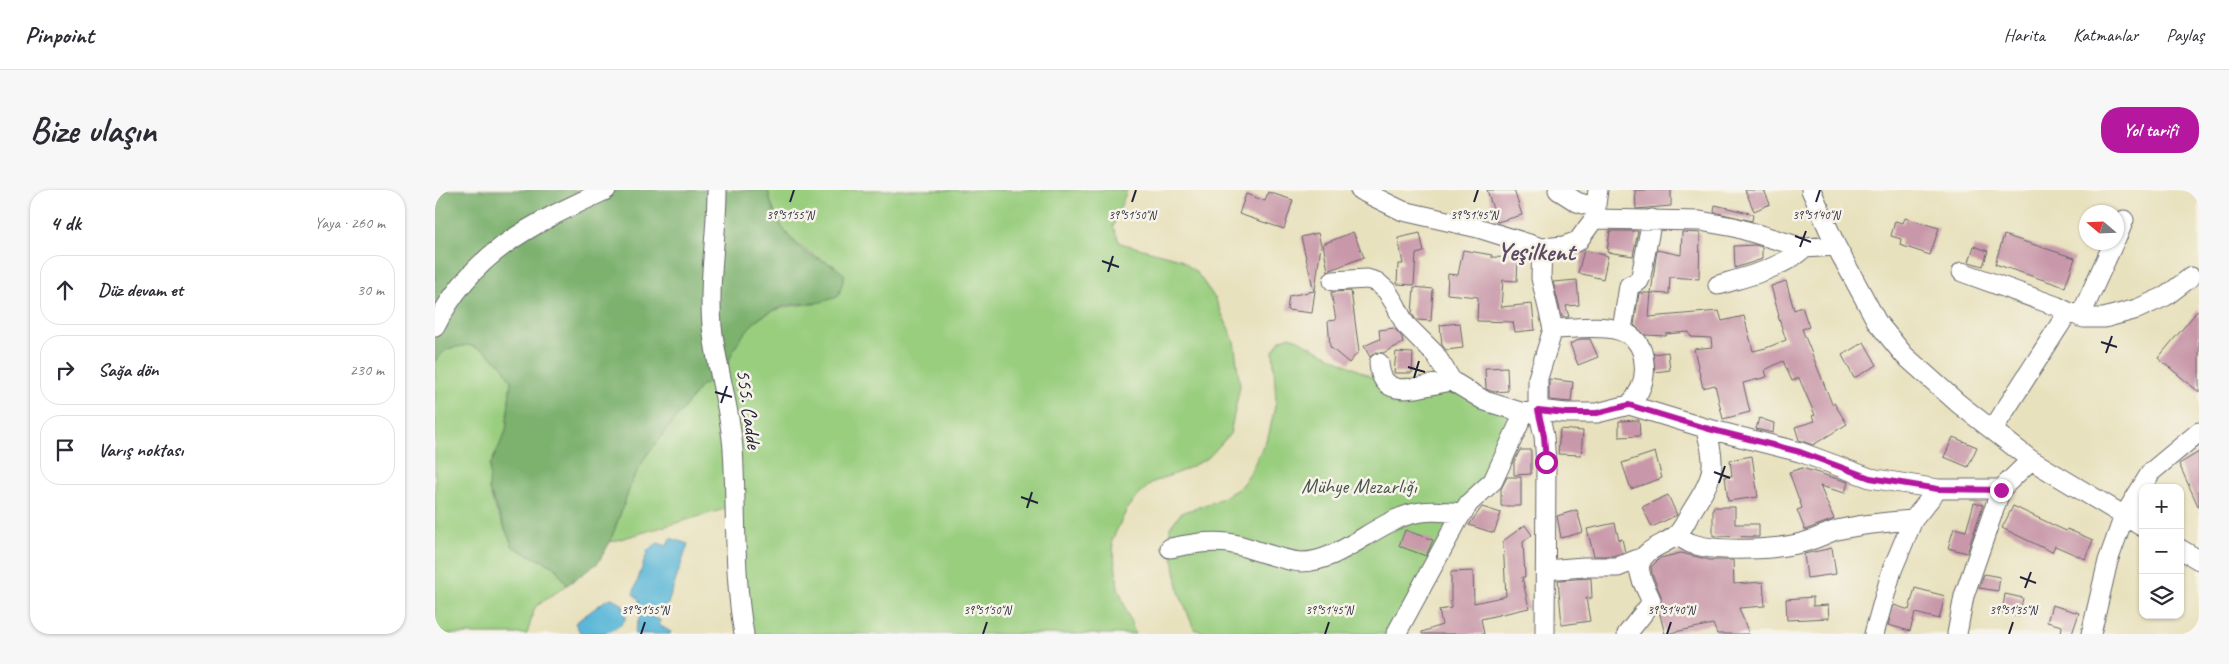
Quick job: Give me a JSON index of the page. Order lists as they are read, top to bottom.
{
  "streets": {
    "street": ["555. Cadde"]
  },
  "districts": ["Yeşilkent"],
  "parks": ["Mühye Mezarlığı"],
  "north": "left",
  "page": {
    "header": "Pinpoint",
    "nav": ["Harita", "Katmanlar", "Paylaş"],
    "buttons": "Yol tarifi",
    "title": "Bize ulaşın",
    "heading": ["4 dk", "Yaya · 260 m"],
    "list": [
      ["Düz devam et", "30 m"],
      ["Sağa dön", "230 m"],
      "Varış noktası"
    ],
    "map_buttons": ["+", "−"]
  },
  "coordinates": [
    "39°51'50\"N",
    "39°51'40\"N",
    "39°51'55\"N",
    "39°51'45\"N",
    "39°51'35\"N"
  ]
}
